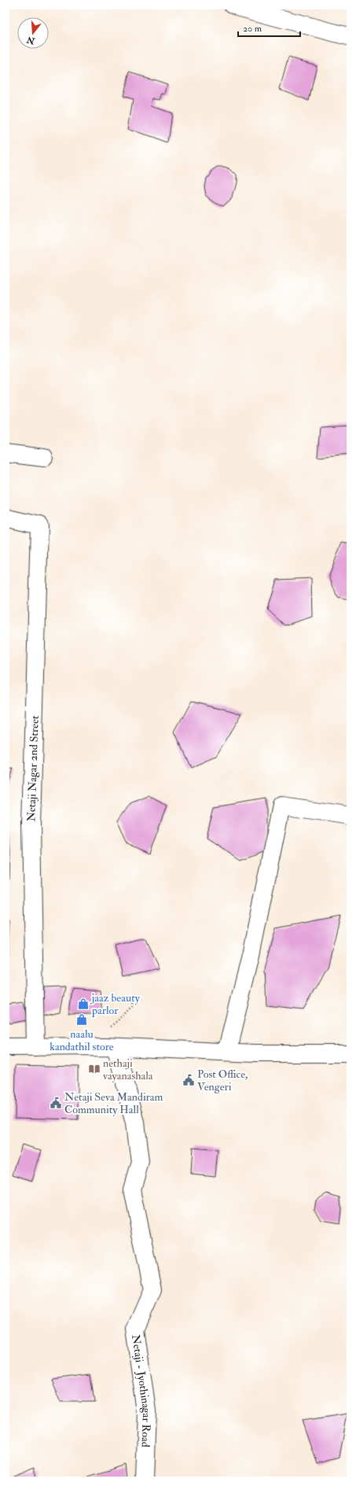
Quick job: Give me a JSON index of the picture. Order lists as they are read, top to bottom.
{
  "streets": {
    "street": ["Netaji Nagar 2nd Street", "Netaji - Jyothinagar Road"]
  },
  "places": {
    "shop": ["jaaz beauty parlor", "naalu kandathil store"],
    "library": ["nethaji vayanashala"],
    "public building": ["Post Office, Vengeri", "Netaji Seva Mandiram Community Hall"]
  },
  "scale_bar": "20 m",
  "north": "bottom"
}
